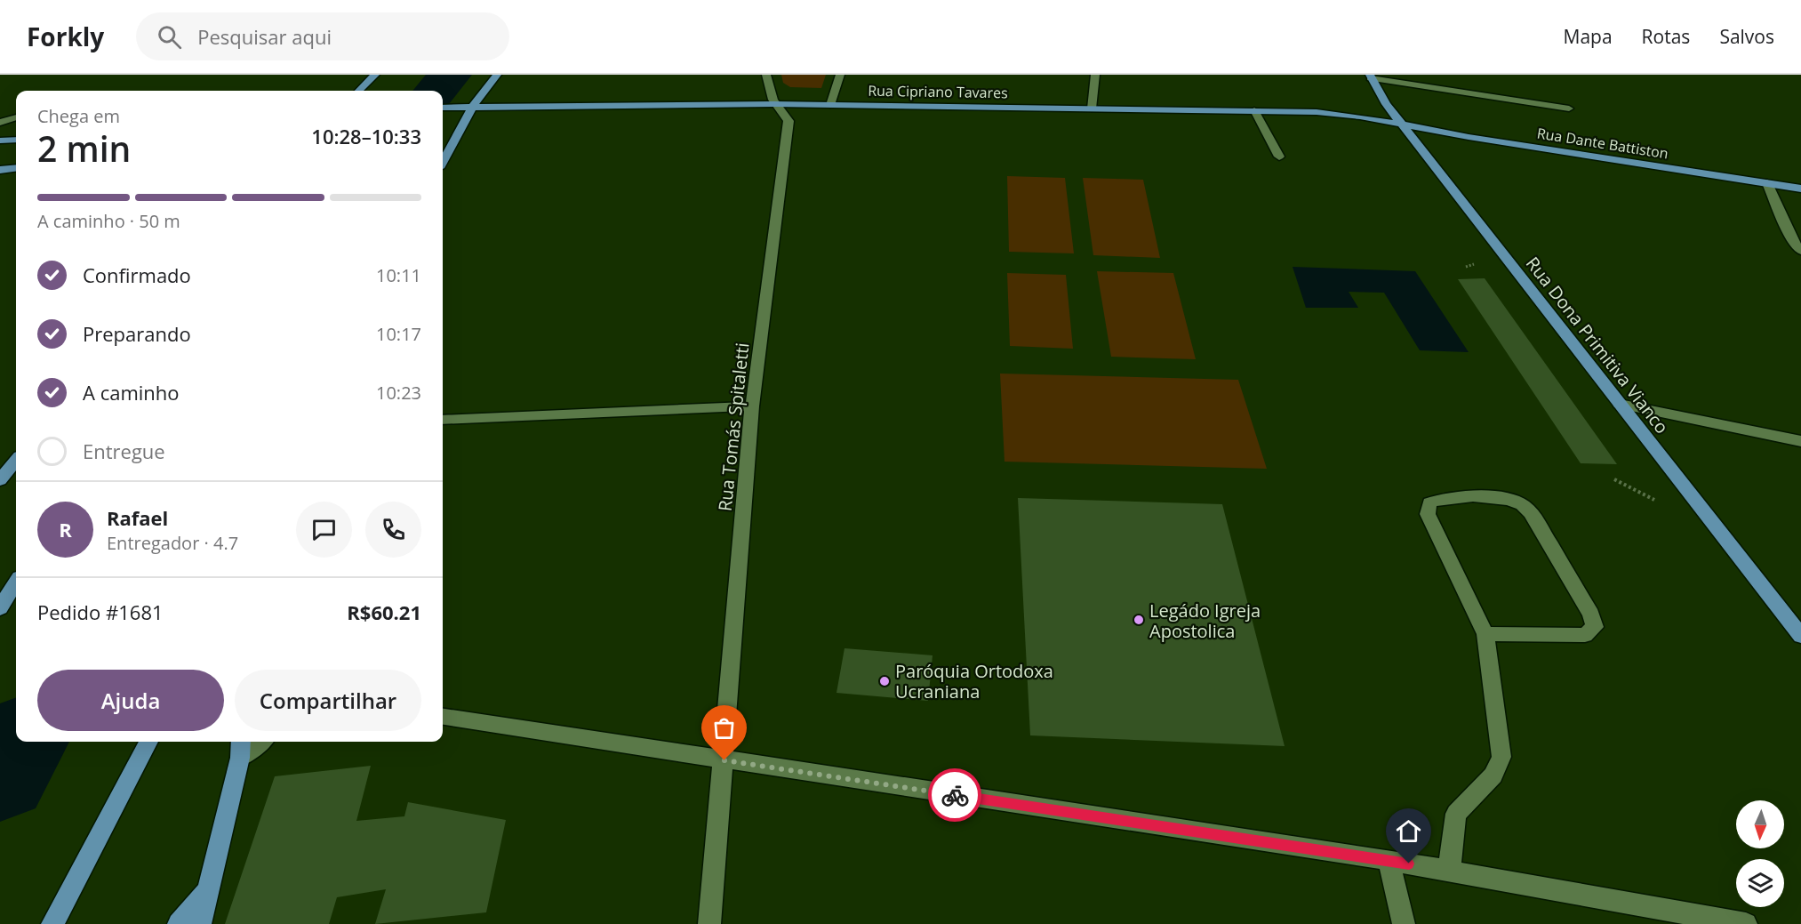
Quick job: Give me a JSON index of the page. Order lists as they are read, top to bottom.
{
  "streets": {
    "main road": ["Rua Cipriano Tavares", "Rua Dante Battiston", "Rua Dona Primitiva Vianco"],
    "street": ["Rua Tomás Spitaletti"]
  },
  "crossings": [
    ["Rua Cipriano Tavares", "Rua Dante Battiston"],
    ["Rua Cipriano Tavares", "Rua Dona Primitiva Vianco"],
    ["Rua Cipriano Tavares", "Rua Tomás Spitaletti"],
    ["Rua Dante Battiston", "Rua Dona Primitiva Vianco"]
  ],
  "places": ["Legádo Igreja Apostolica", "Paróquia Ortodoxa Ucraniana"],
  "north": "bottom",
  "page": {
    "header": "Forkly",
    "search": "Pesquisar aqui",
    "nav": ["Mapa", "Rotas", "Salvos"],
    "heading": ["2 min", "Chega em", "10:28–10:33"],
    "panel": [
      "Rafael",
      "Entregador · 4.7",
      "Pedido #1681",
      "R$60.21"
    ],
    "bar": "A caminho · 50 m",
    "list": [
      ["Confirmado", "10:11"],
      ["Preparando", "10:17"],
      ["A caminho", "10:23"],
      "Entregue"
    ],
    "round": "R",
    "buttons": ["Ajuda", "Compartilhar"]
  }
}
